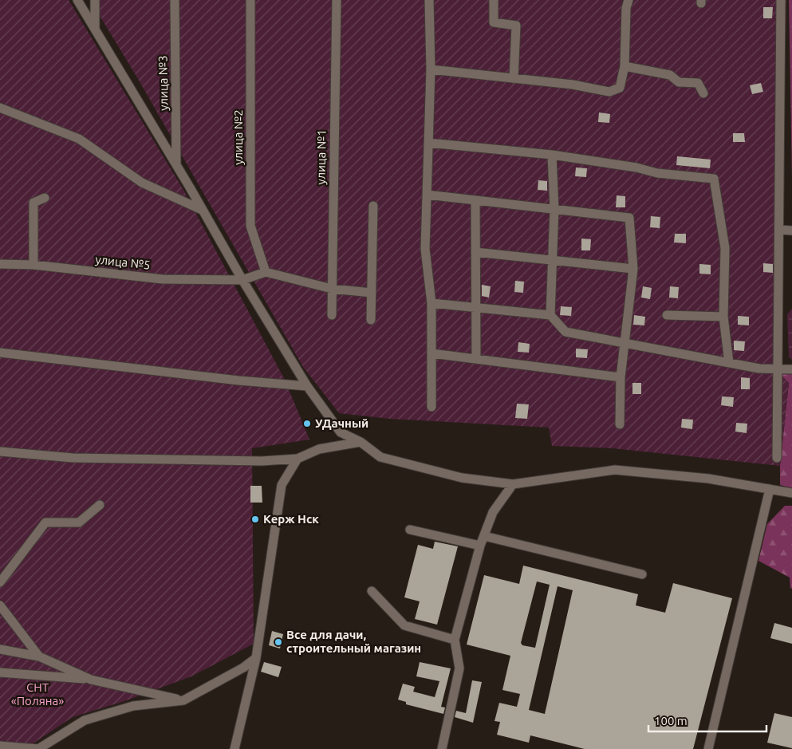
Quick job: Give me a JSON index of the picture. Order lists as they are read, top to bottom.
{
  "streets": {
    "street": [
      "улица №3",
      "улица №2",
      "улица №1",
      "улица №5"
    ]
  },
  "crossings": [
    ["улица №2", "улица №5"]
  ],
  "parks": ["СНТ «Поляна»"],
  "places": ["УДачный", "Керж Нск", "Все для дачи, строительный магазин"],
  "scale_bar": "100 m"
}
